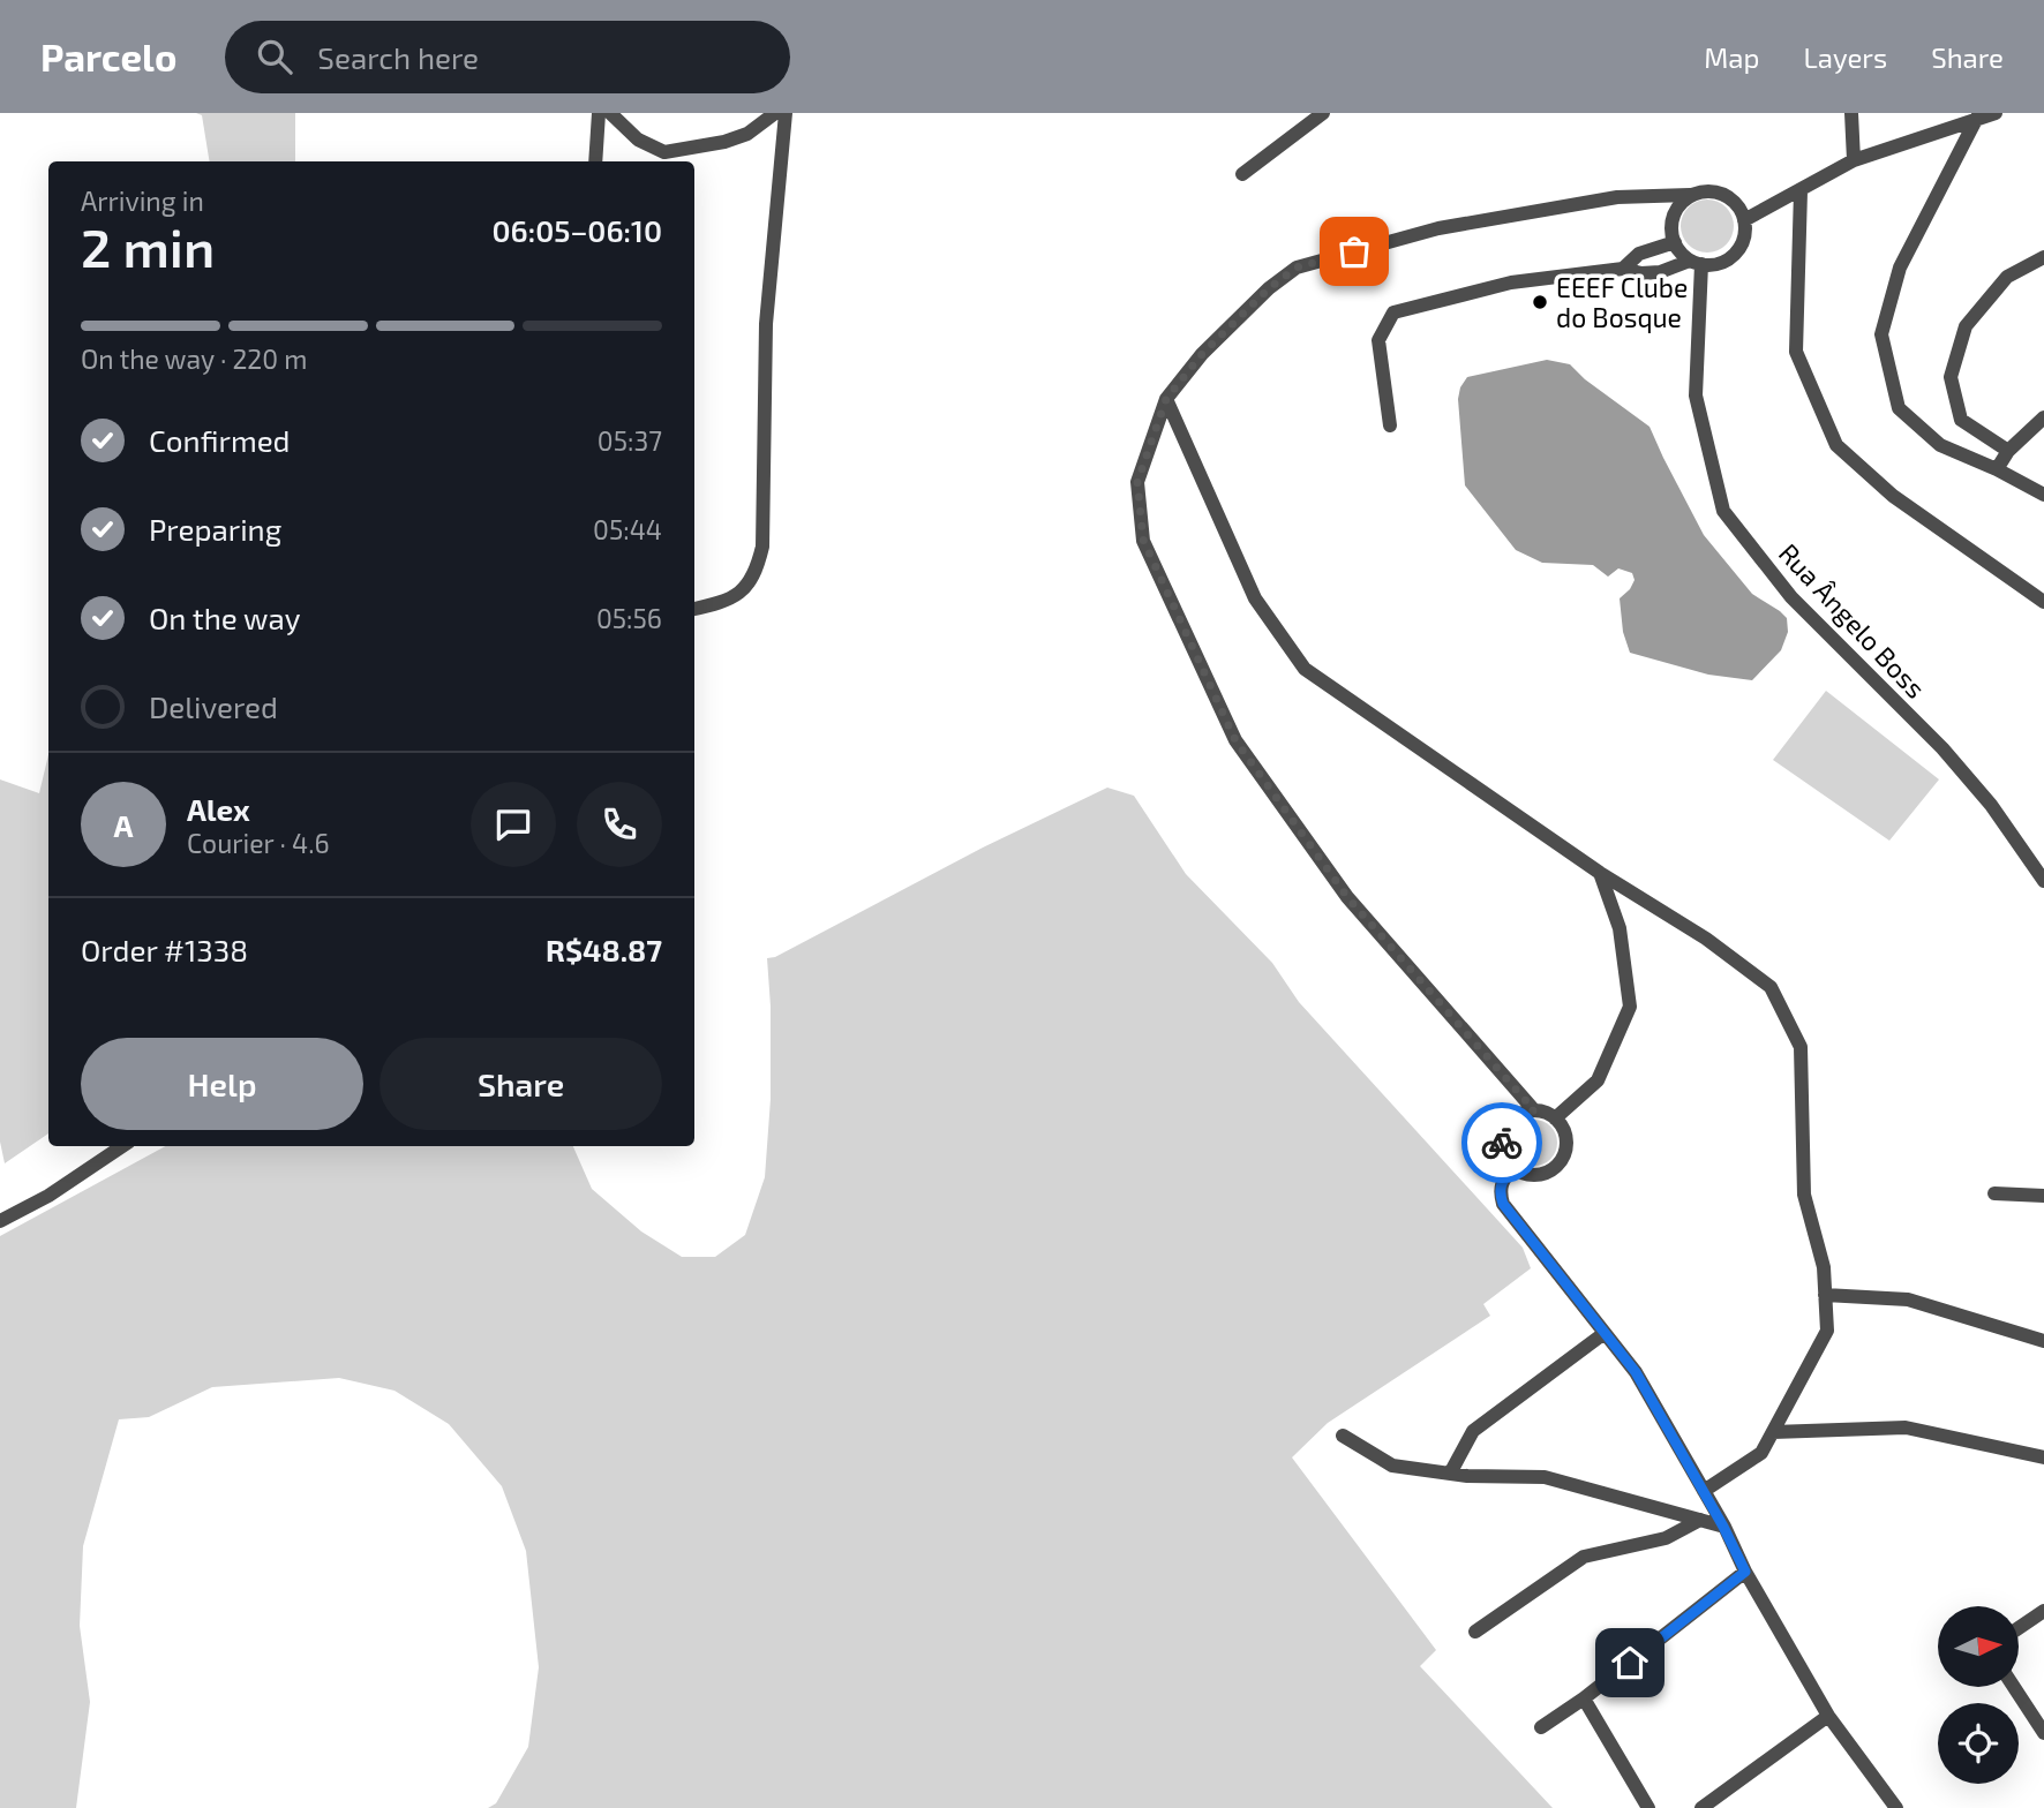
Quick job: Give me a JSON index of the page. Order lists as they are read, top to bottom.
{
  "streets": {
    "street": ["Rua Ângelo Boss"]
  },
  "places": ["EEEF Clube do Bosque"],
  "north": "right",
  "page": {
    "header": "Parcelo",
    "search": "Search here",
    "nav": ["Map", "Layers", "Share"],
    "heading": ["2 min", "Arriving in", "06:05–06:10"],
    "panel": [
      "Alex",
      "Courier · 4.6",
      "Order #1338",
      "R$48.87"
    ],
    "bar": "On the way · 220 m",
    "list": [
      ["Confirmed", "05:37"],
      ["Preparing", "05:44"],
      ["On the way", "05:56"],
      "Delivered"
    ],
    "round": "A",
    "buttons": ["Help", "Share"]
  }
}
